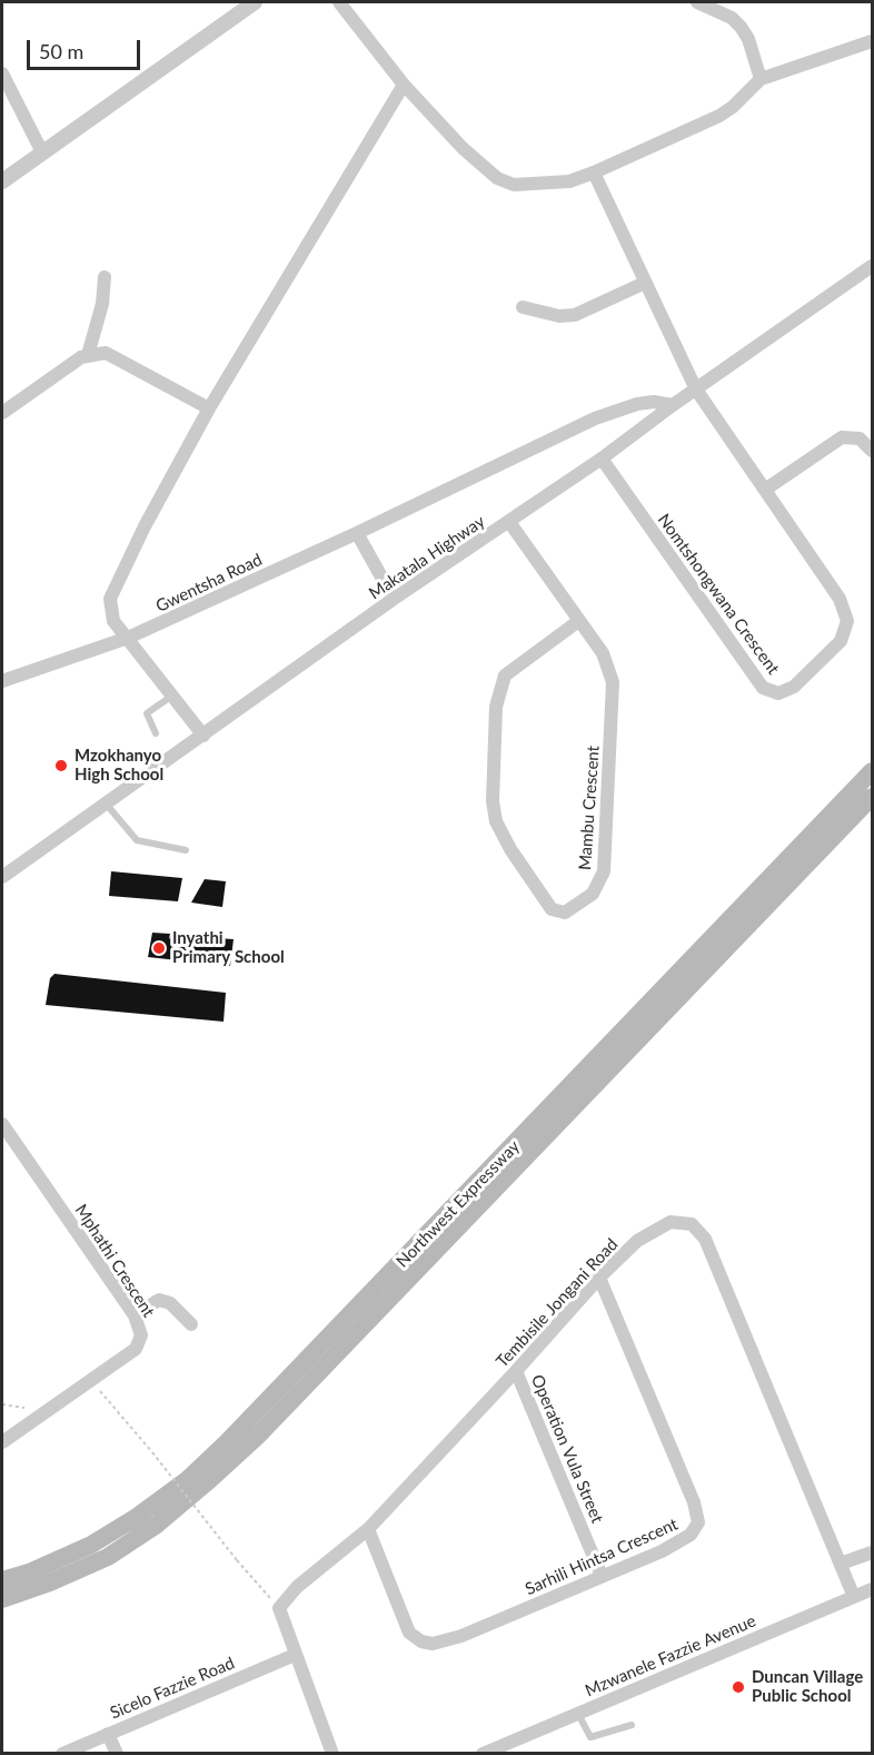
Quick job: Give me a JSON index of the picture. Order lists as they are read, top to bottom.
{
  "streets": {
    "main road": ["Northwest Expressway"],
    "street": [
      "Makatala Highway",
      "Gwentsha Road",
      "Nomtshongwana Crescent",
      "Mambu Crescent",
      "Mphathi Crescent",
      "Tembisile Jongani Road",
      "Operation Vula Street",
      "Sarhili Hintsa Crescent",
      "Mzwanele Fazzie Avenue",
      "Sicelo Fazzie Road"
    ]
  },
  "crossings": [
    ["Makatala Highway", "Gwentsha Road"],
    ["Makatala Highway", "Nomtshongwana Crescent"],
    ["Makatala Highway", "Mambu Crescent"],
    ["Tembisile Jongani Road", "Operation Vula Street"],
    ["Tembisile Jongani Road", "Sarhili Hintsa Crescent"],
    ["Tembisile Jongani Road", "Mzwanele Fazzie Avenue"],
    ["Operation Vula Street", "Sarhili Hintsa Crescent"]
  ],
  "places": ["Mzokhanyo High School", "Inyathi Primary School", "Duncan Village Public School"],
  "scale_bar": "50 m"
}
